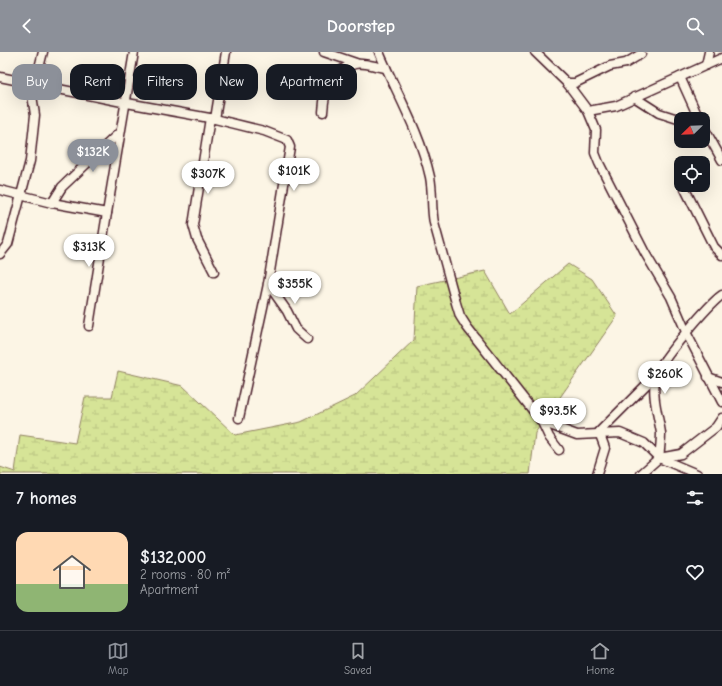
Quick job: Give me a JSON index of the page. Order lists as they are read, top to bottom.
{
  "north": "bottom left",
  "page": {
    "header": "Doorstep",
    "chip": [
      "Buy",
      "Rent",
      "Filters",
      "New",
      "Apartment"
    ],
    "price": [
      "$132K",
      "$101K",
      "$307K",
      "$313K",
      "$355K",
      "$260K",
      "$93.5K"
    ],
    "heading": "7 homes",
    "list": [
      {
        "name": "$132,000",
        "note": "2 rooms · 80 m² · Apartment"
      }
    ],
    "tabs": ["Map", "Saved", "Home"]
  }
}
